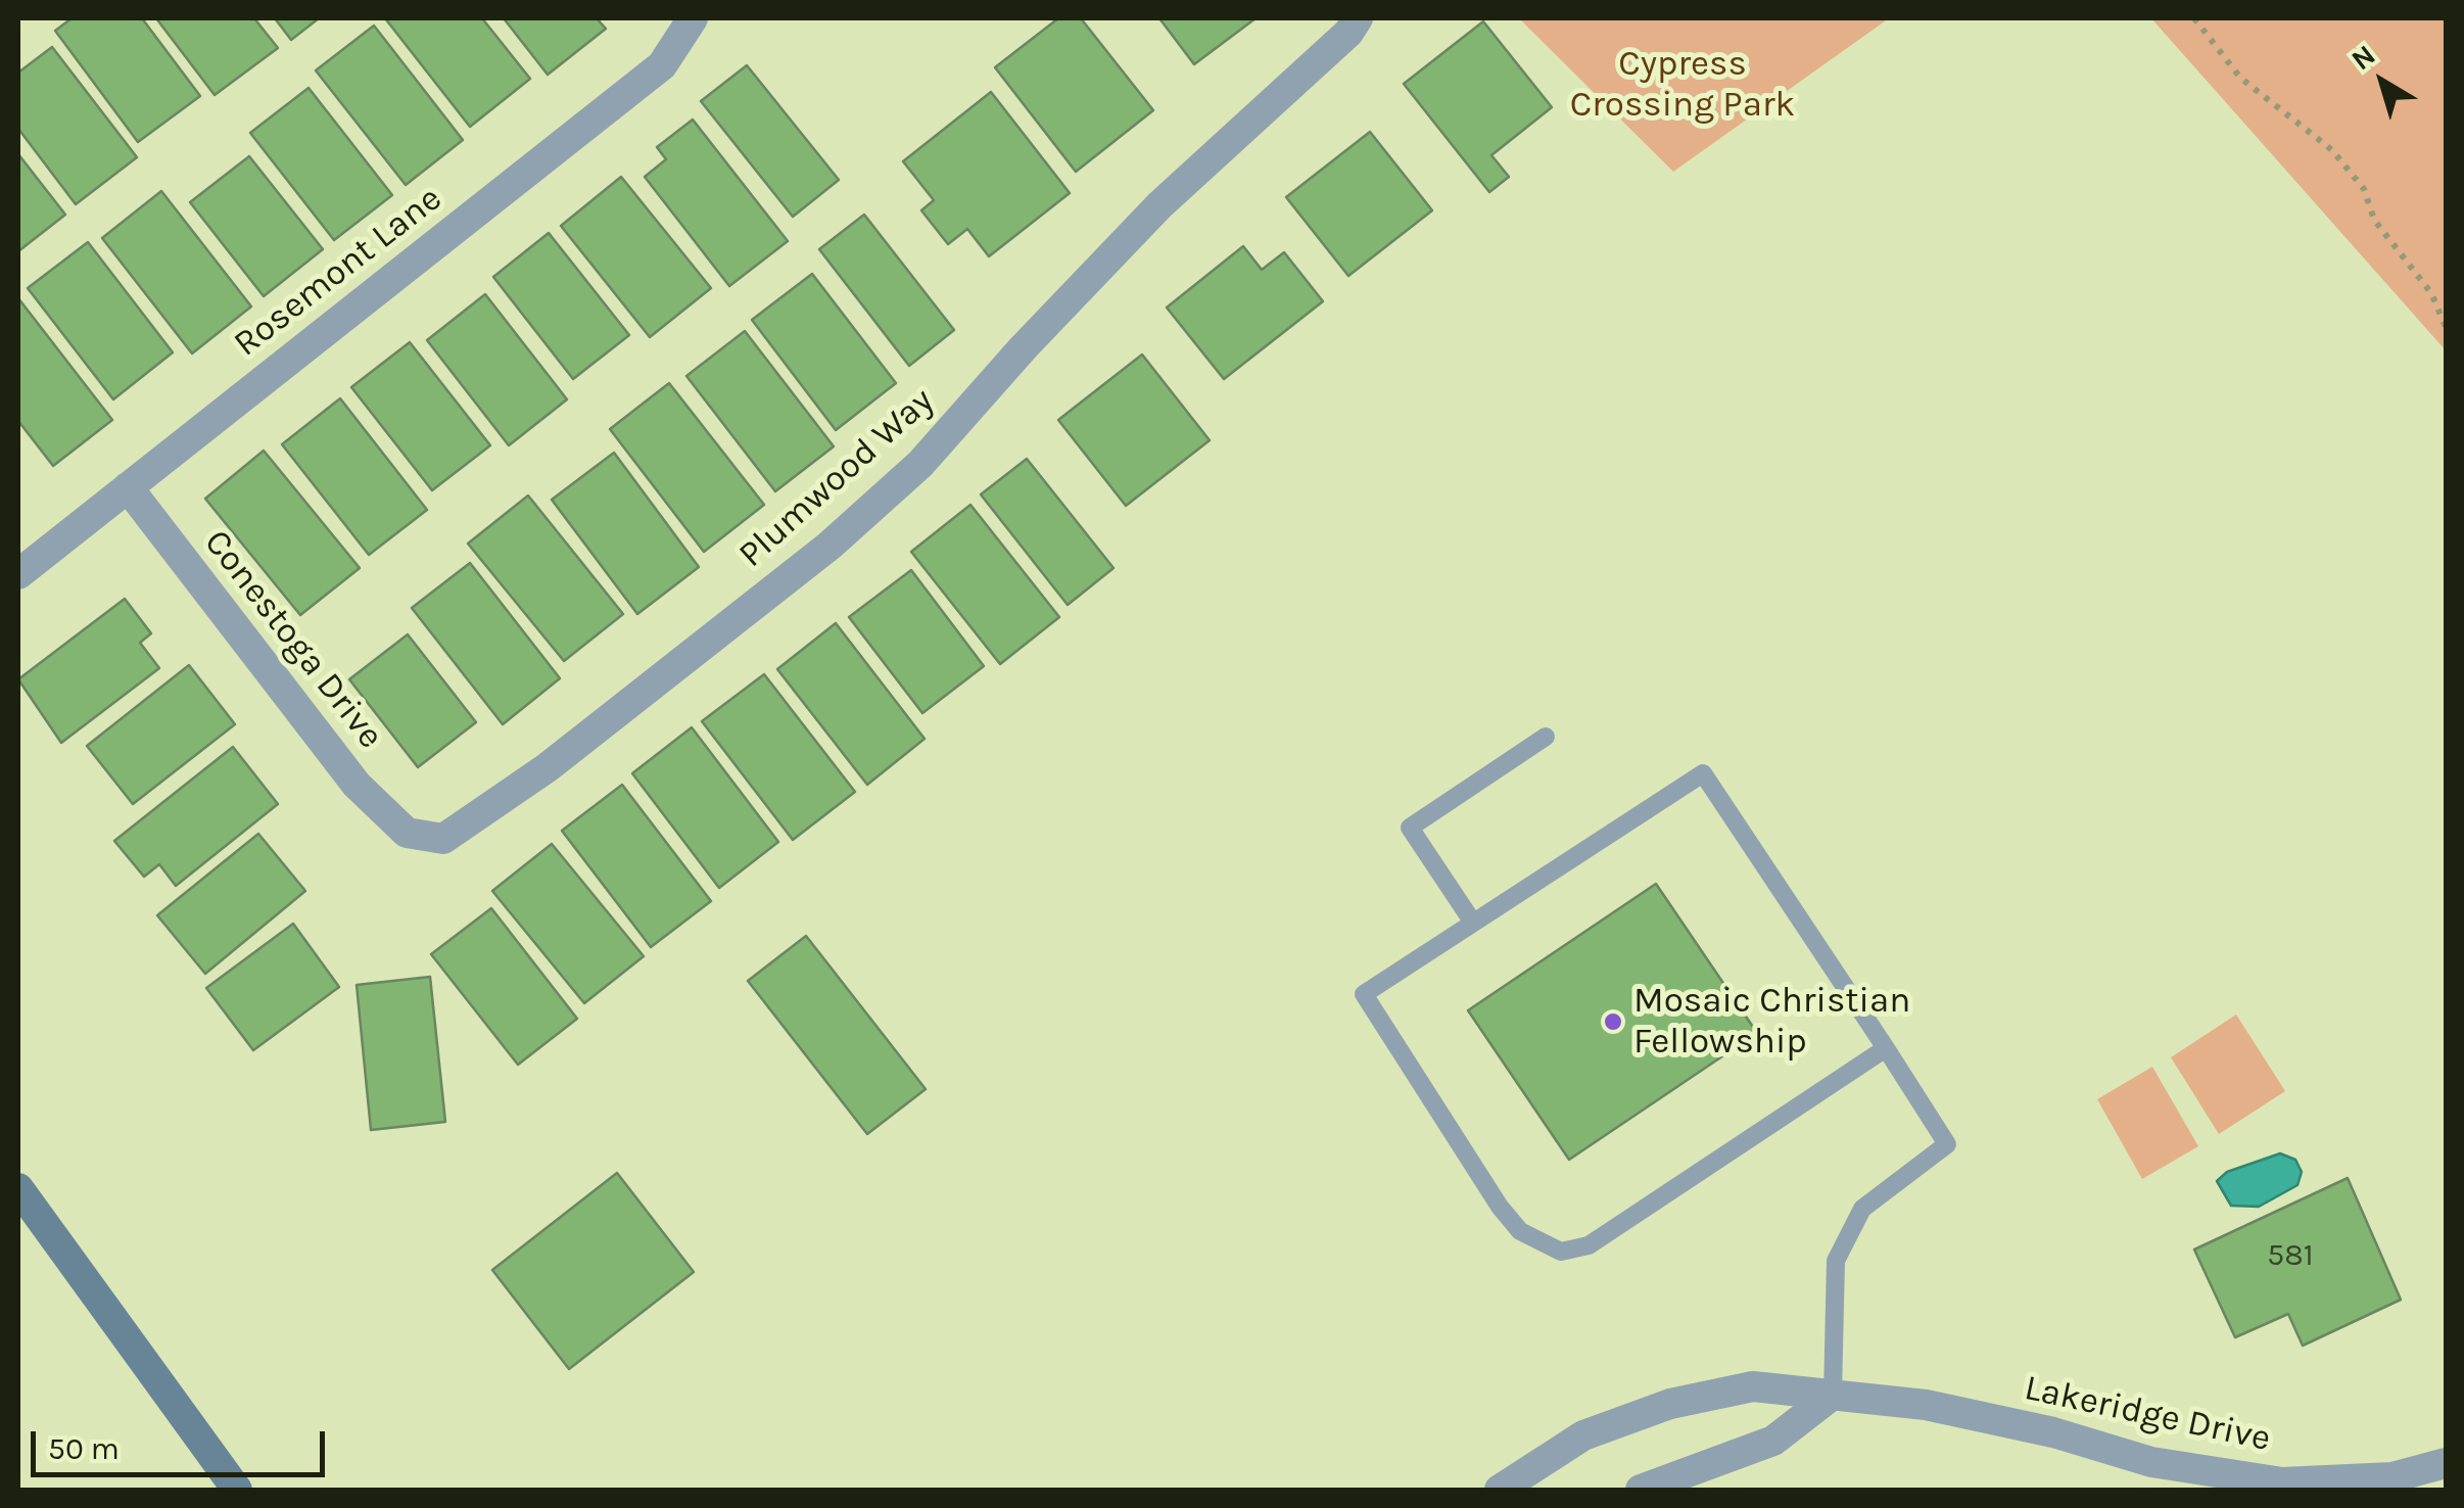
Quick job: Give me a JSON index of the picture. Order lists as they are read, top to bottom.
{
  "streets": {
    "street": [
      "Rosemont Lane",
      "Plumwood Way",
      "Conestoga Drive",
      "Lakeridge Drive"
    ]
  },
  "crossings": [
    ["Rosemont Lane", "Conestoga Drive"],
    ["Plumwood Way", "Conestoga Drive"]
  ],
  "parks": ["Cypress Crossing Park"],
  "places": ["Mosaic Christian Fellowship"],
  "house_numbers": ["581"],
  "scale_bar": "50 m",
  "north": "top left"
}
